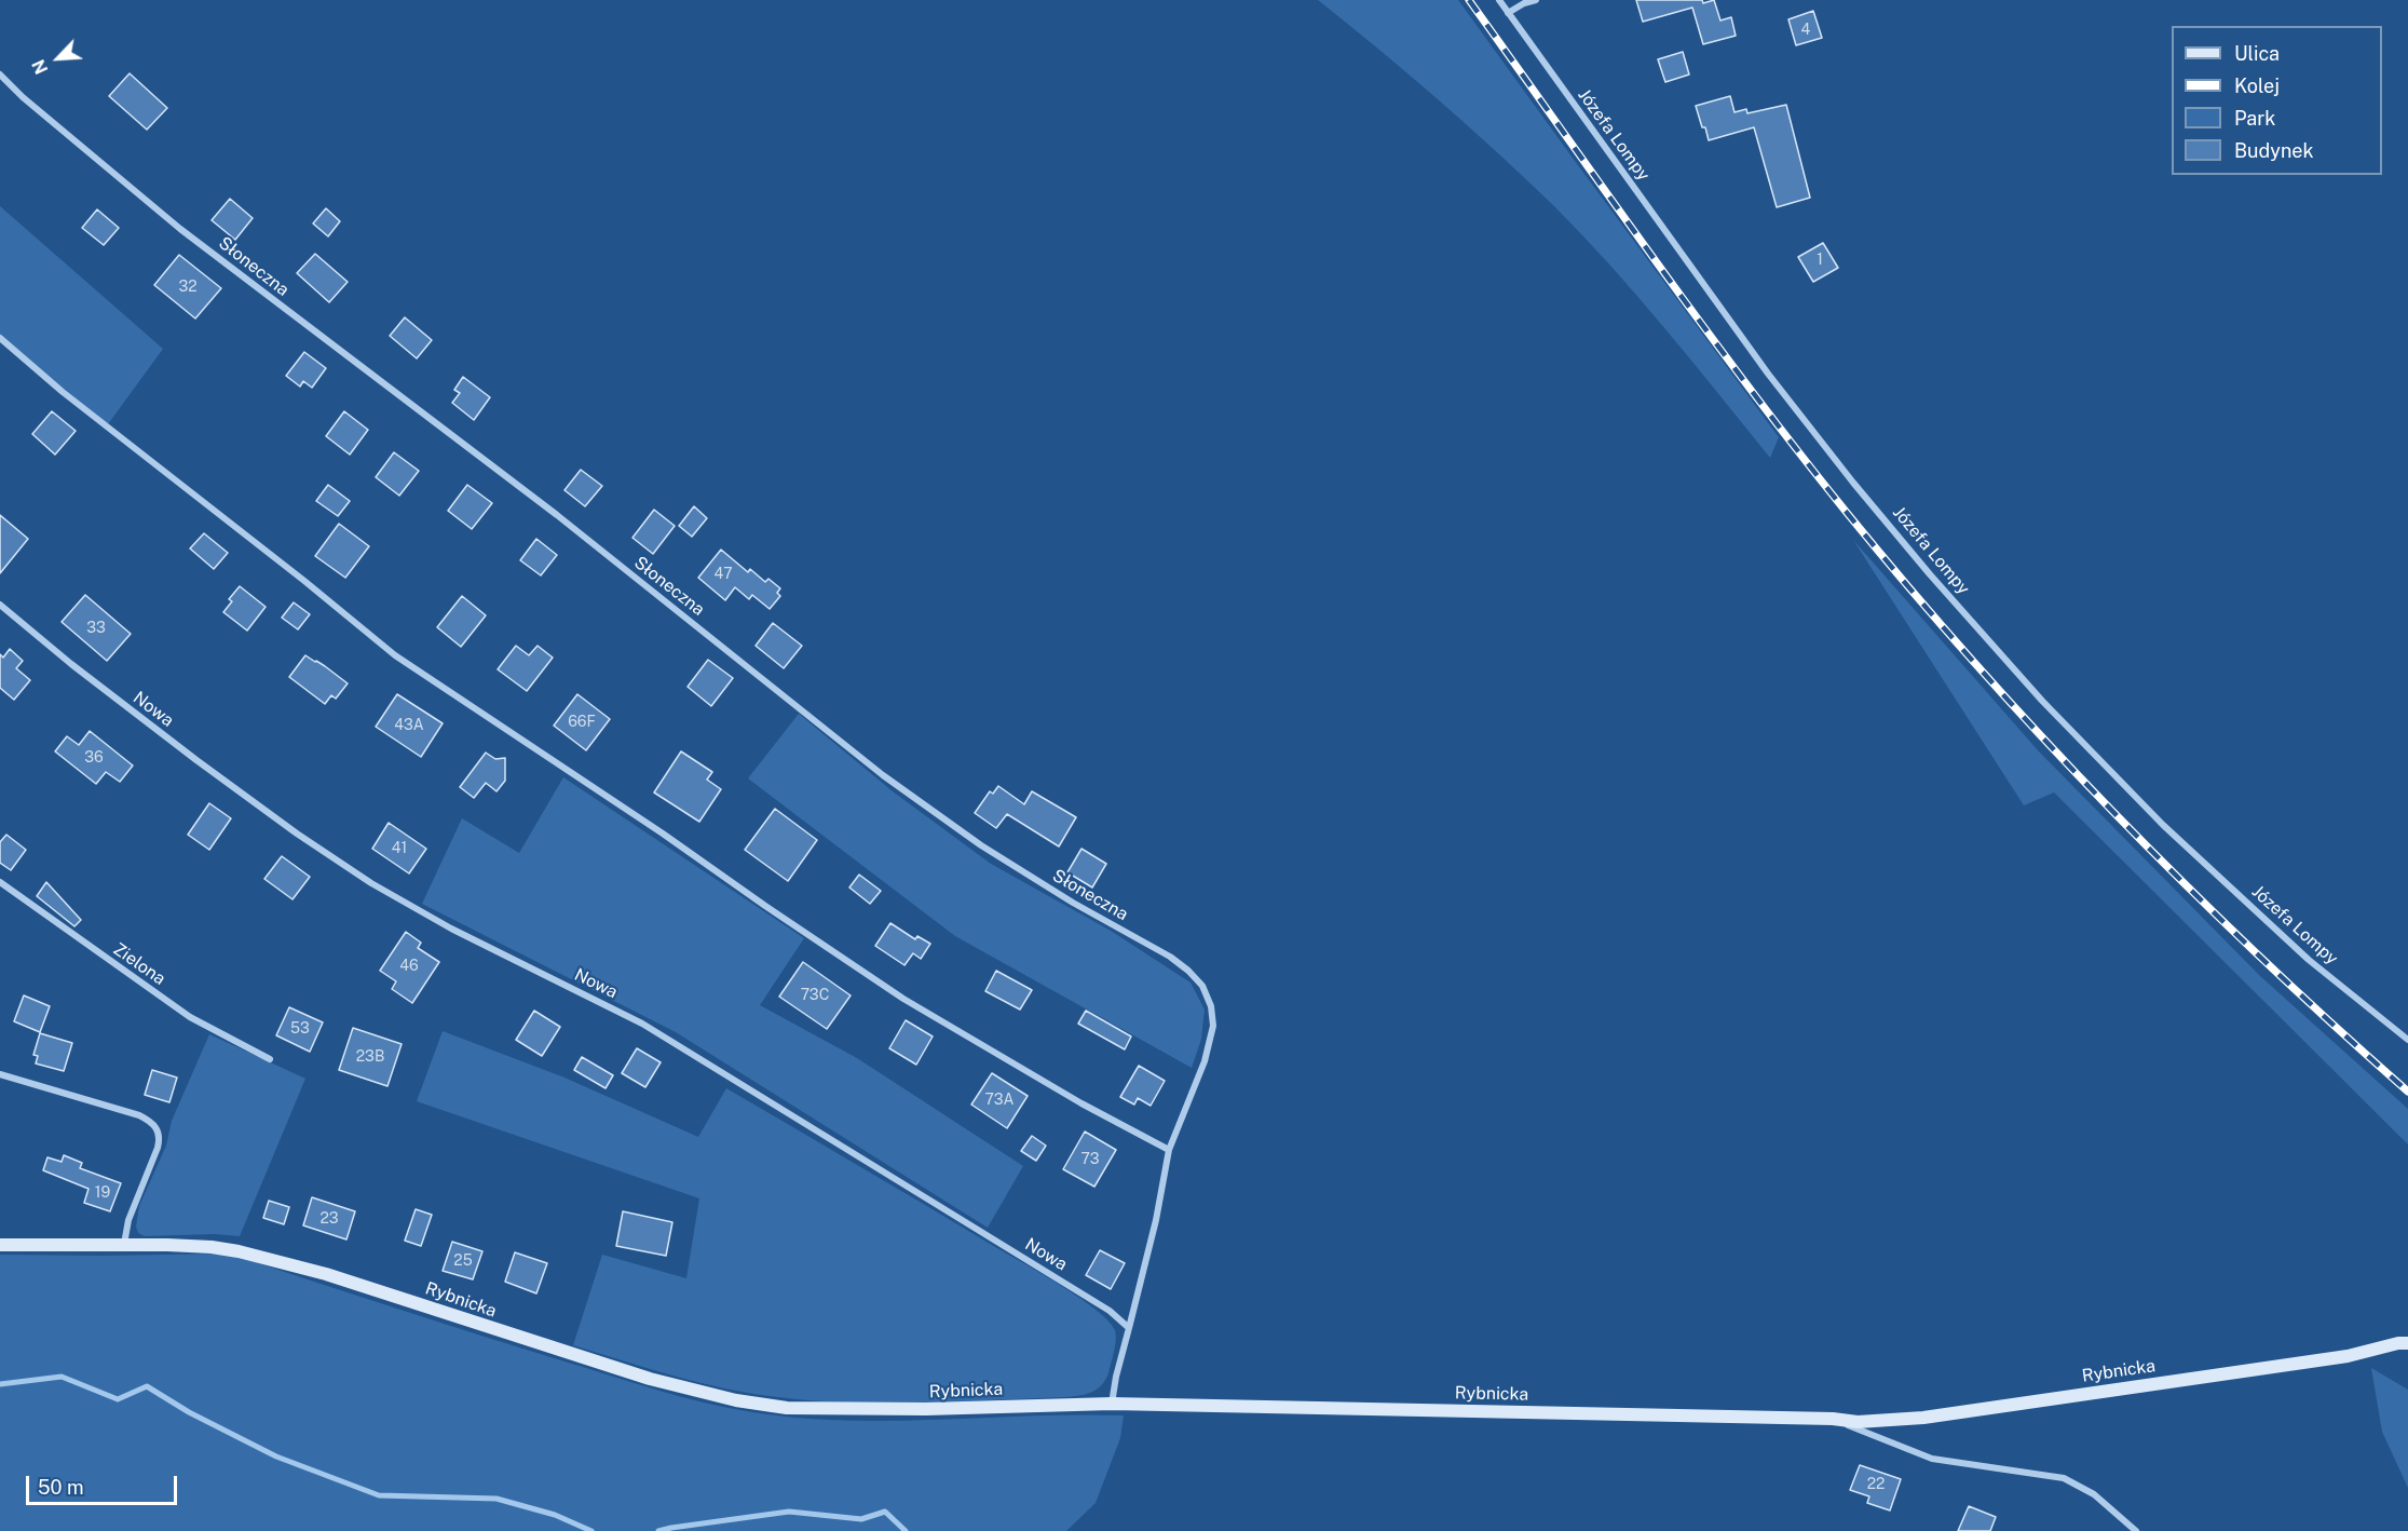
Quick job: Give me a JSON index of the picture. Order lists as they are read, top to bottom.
{
  "streets": {
    "street": [
      "Józefa Lompy",
      "Słoneczna",
      "Nowa",
      "Zielona",
      "Rybnicka"
    ]
  },
  "crossings": [
    ["Słoneczna", "Nowa"]
  ],
  "house_numbers": [
    "4",
    "1",
    "32",
    "47",
    "33",
    "66F",
    "43A",
    "36",
    "41",
    "46",
    "73C",
    "53",
    "23B",
    "73A",
    "73",
    "19",
    "23",
    "25",
    "22"
  ],
  "legend": [
    "Ulica",
    "Kolej",
    "Park",
    "Budynek"
  ],
  "scale_bar": "50 m",
  "north": "bottom left"
}
